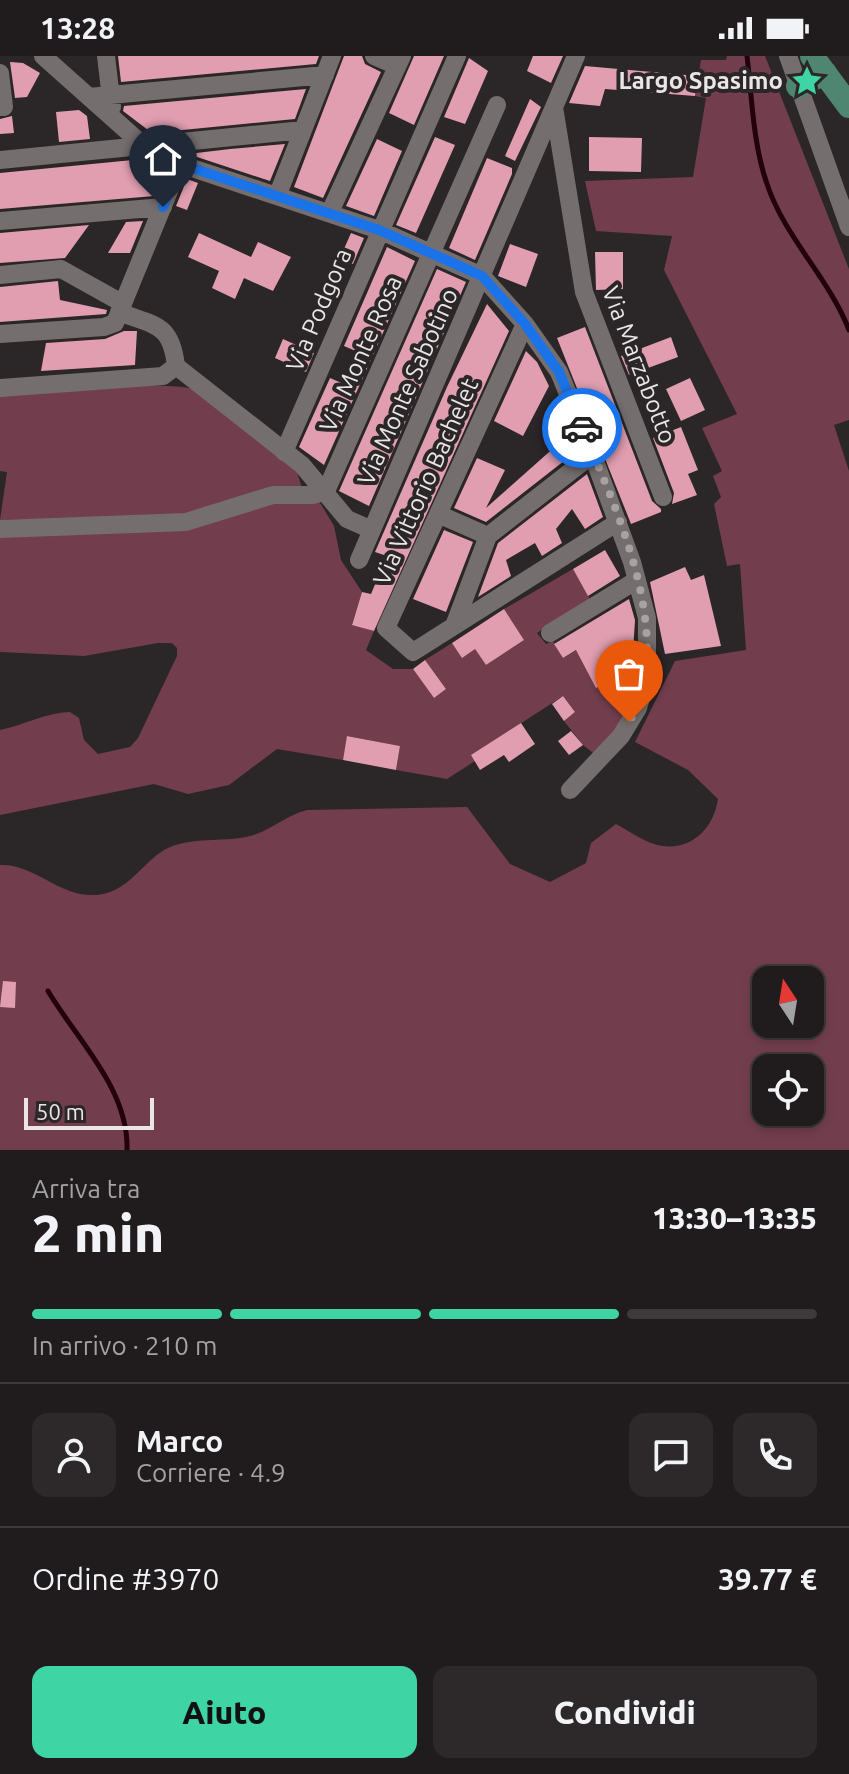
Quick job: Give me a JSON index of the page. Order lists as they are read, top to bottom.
{
  "streets": {
    "street": [
      "Via Podgora",
      "Via Monte Rosa",
      "Via Marzabotto",
      "Via Monte Sabotino",
      "Via Vittorio Bachelet"
    ]
  },
  "crossings": [
    ["Via Marzabotto", "Via Monte Sabotino"]
  ],
  "places": {
    "place": ["Largo Spasimo"]
  },
  "scale_bar": "50 m",
  "north": "top",
  "page": {
    "status": "13:28",
    "scale": "50 m",
    "heading": ["2 min", "Arriva tra", "13:30–13:35"],
    "panel": [
      "Marco",
      "Corriere · 4.9",
      "Ordine #3970",
      "39.77 €"
    ],
    "bar": "In arrivo · 210 m",
    "buttons": ["Aiuto", "Condividi"]
  }
}
